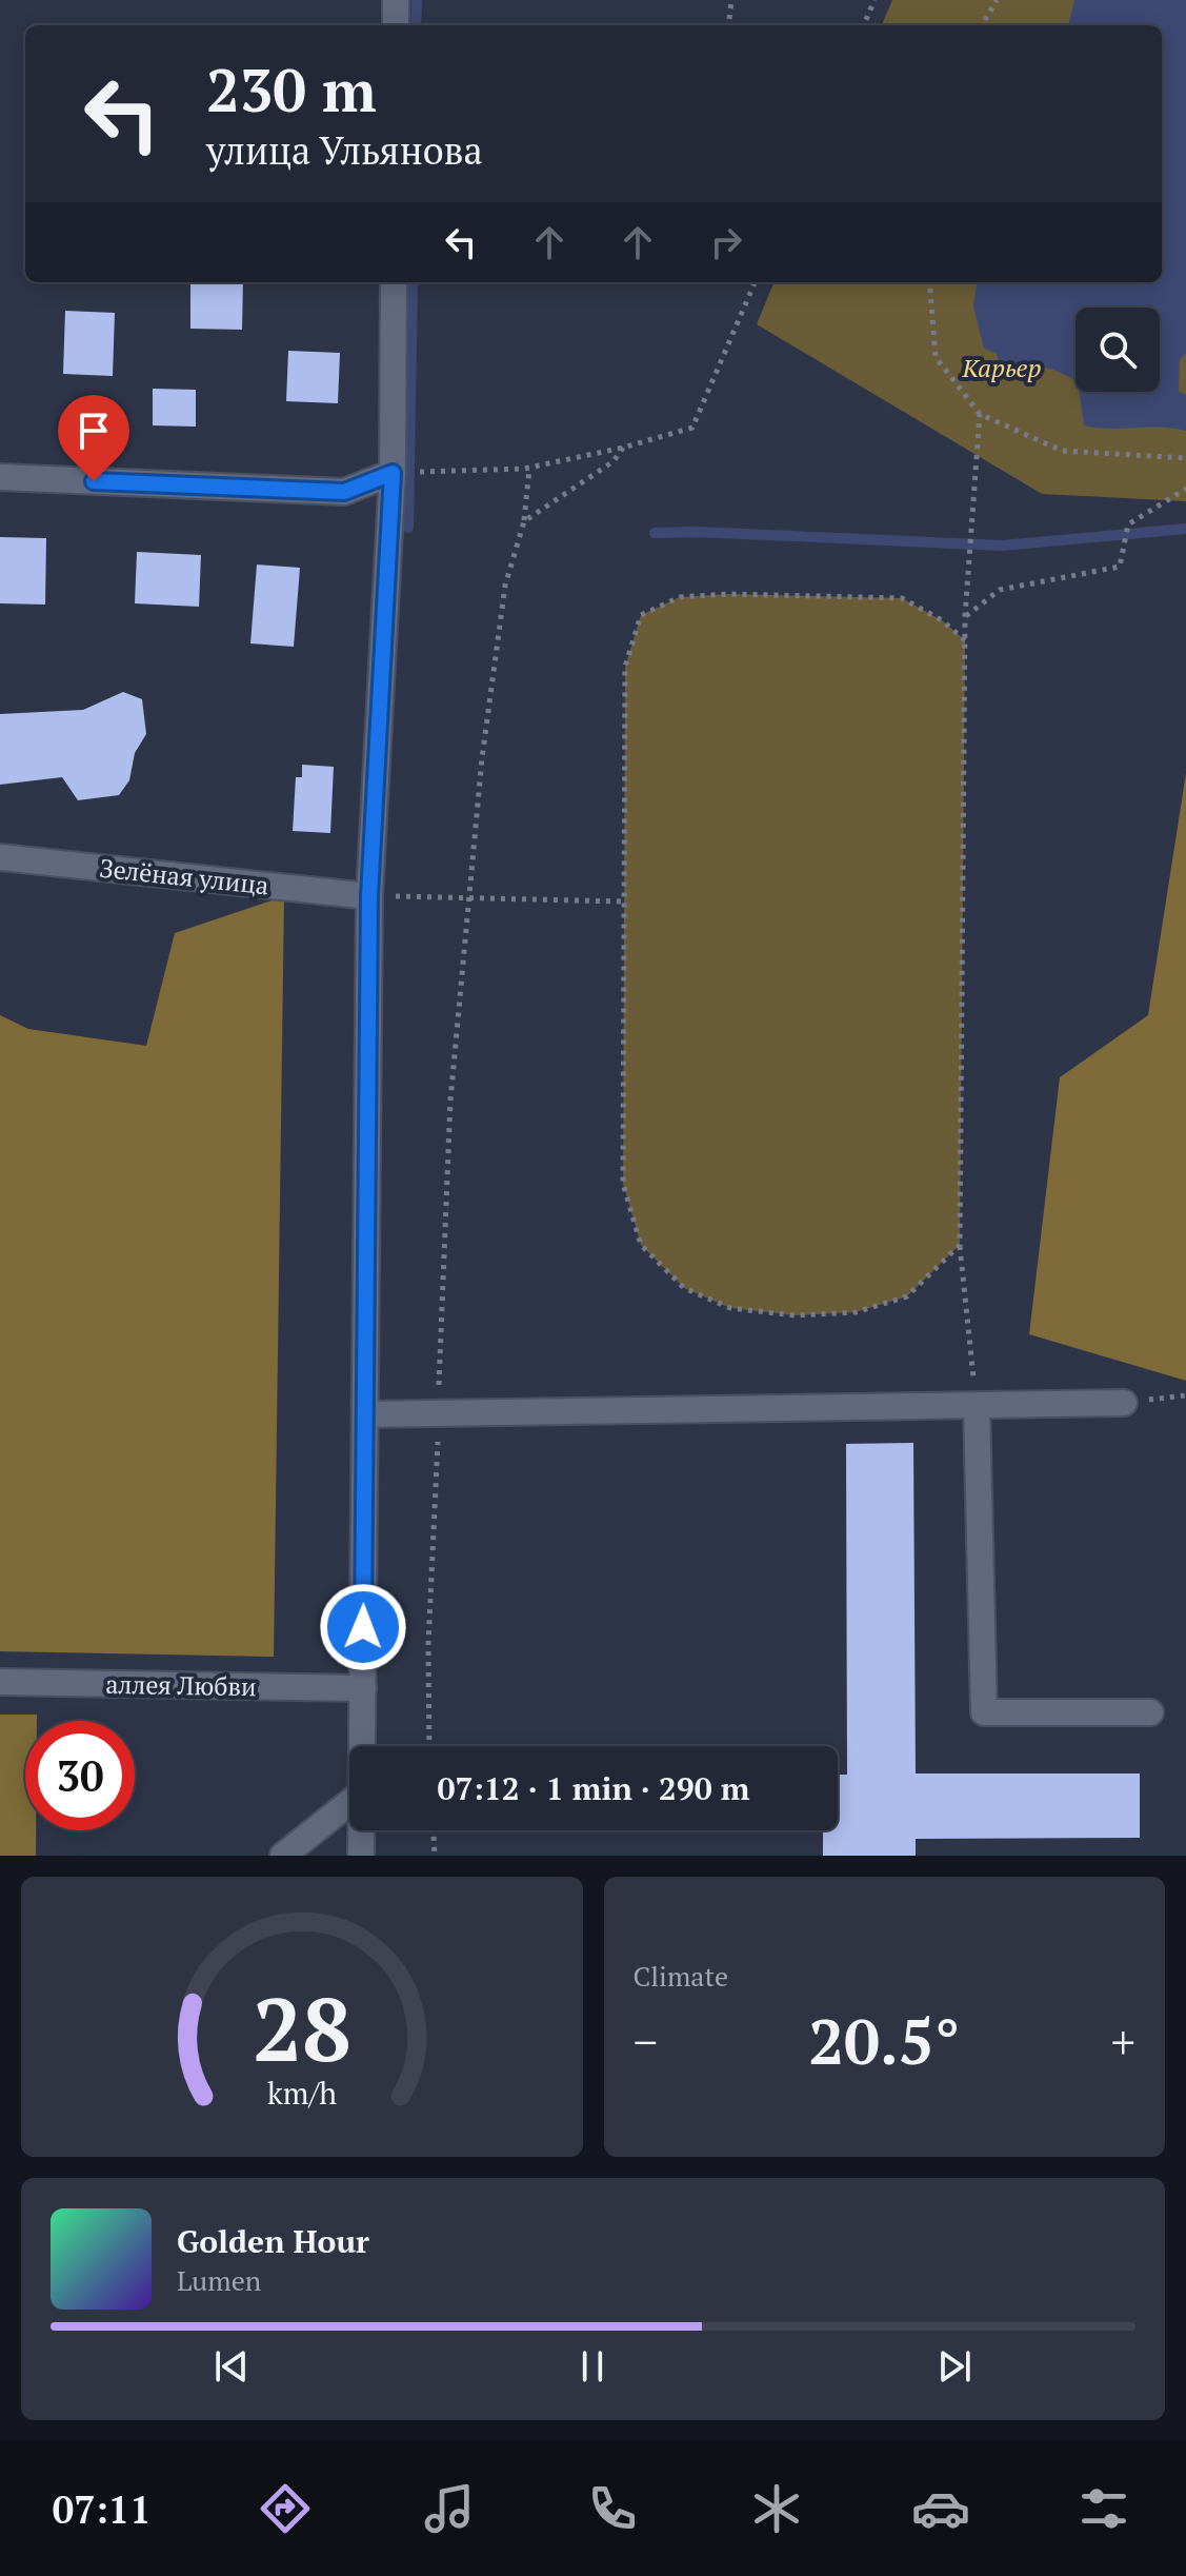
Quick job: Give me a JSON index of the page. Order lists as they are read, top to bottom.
{
  "streets": {
    "street": ["Зелёная улица", "аллея Любви"]
  },
  "parks": ["Карьер"],
  "page": {
    "turn": ["230 m", "улица Ульянова"],
    "limit": "30",
    "trip": "07:12 · 1 min · 290 m",
    "tile": "Climate",
    "heat": ["−", "20.5°", "+"],
    "song": ["Golden Hour", "Lumen"],
    "tabs": "07:11",
    "gauge": ["28", "km/h"]
  }
}
